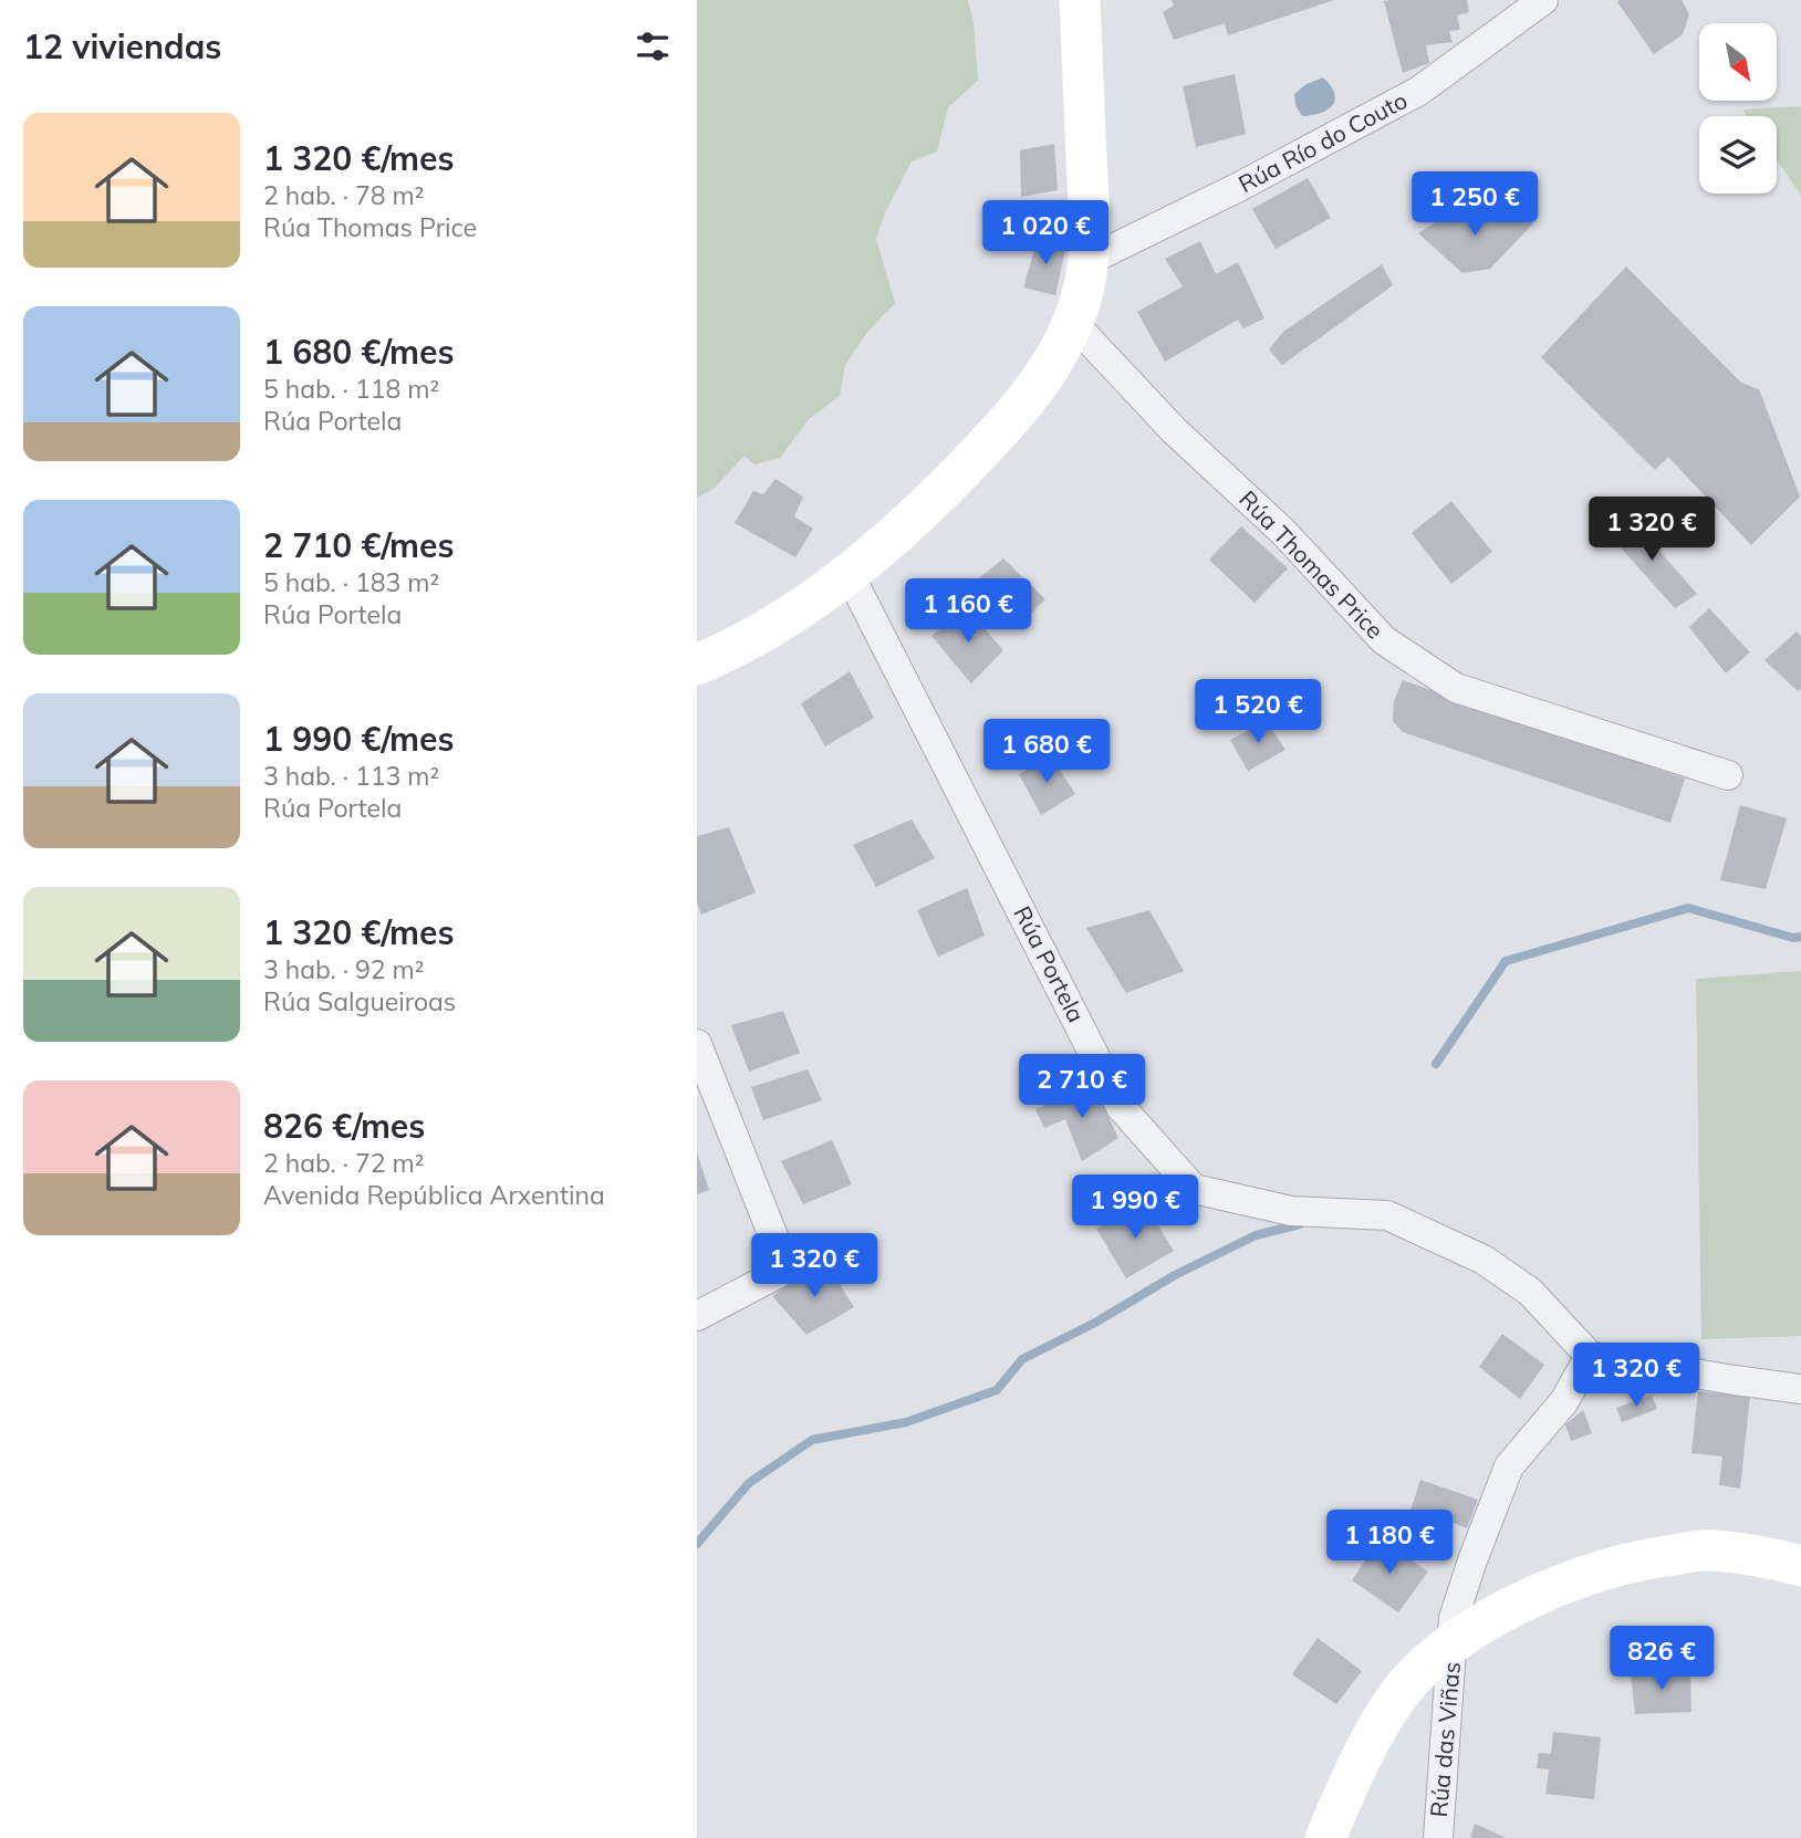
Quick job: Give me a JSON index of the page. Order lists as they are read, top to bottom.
{
  "streets": {
    "street": [
      "Rúa Río do Couto",
      "Rúa Thomas Price",
      "Rúa Portela",
      "Rúa das Viñas"
    ]
  },
  "crossings": [
    ["Rúa Portela", "Rúa das Viñas"]
  ],
  "north": "bottom right",
  "page": {
    "heading": "12 viviendas",
    "list": [
      {
        "name": "1 320 €/mes",
        "note": "2 hab. · 78 m² · Rúa Thomas Price"
      },
      {
        "name": "1 680 €/mes",
        "note": "5 hab. · 118 m² · Rúa Portela"
      },
      {
        "name": "2 710 €/mes",
        "note": "5 hab. · 183 m² · Rúa Portela"
      },
      {
        "name": "1 990 €/mes",
        "note": "3 hab. · 113 m² · Rúa Portela"
      },
      {
        "name": "1 320 €/mes",
        "note": "3 hab. · 92 m² · Rúa Salgueiroas"
      },
      {
        "name": "826 €/mes",
        "note": "2 hab. · 72 m² · Avenida República Arxentina"
      }
    ],
    "price": [
      "1 250 €",
      "1 020 €",
      "1 320 €",
      "1 160 €",
      "1 520 €",
      "1 680 €",
      "2 710 €",
      "1 990 €",
      "1 320 €",
      "1 320 €",
      "1 180 €",
      "826 €"
    ]
  }
}
